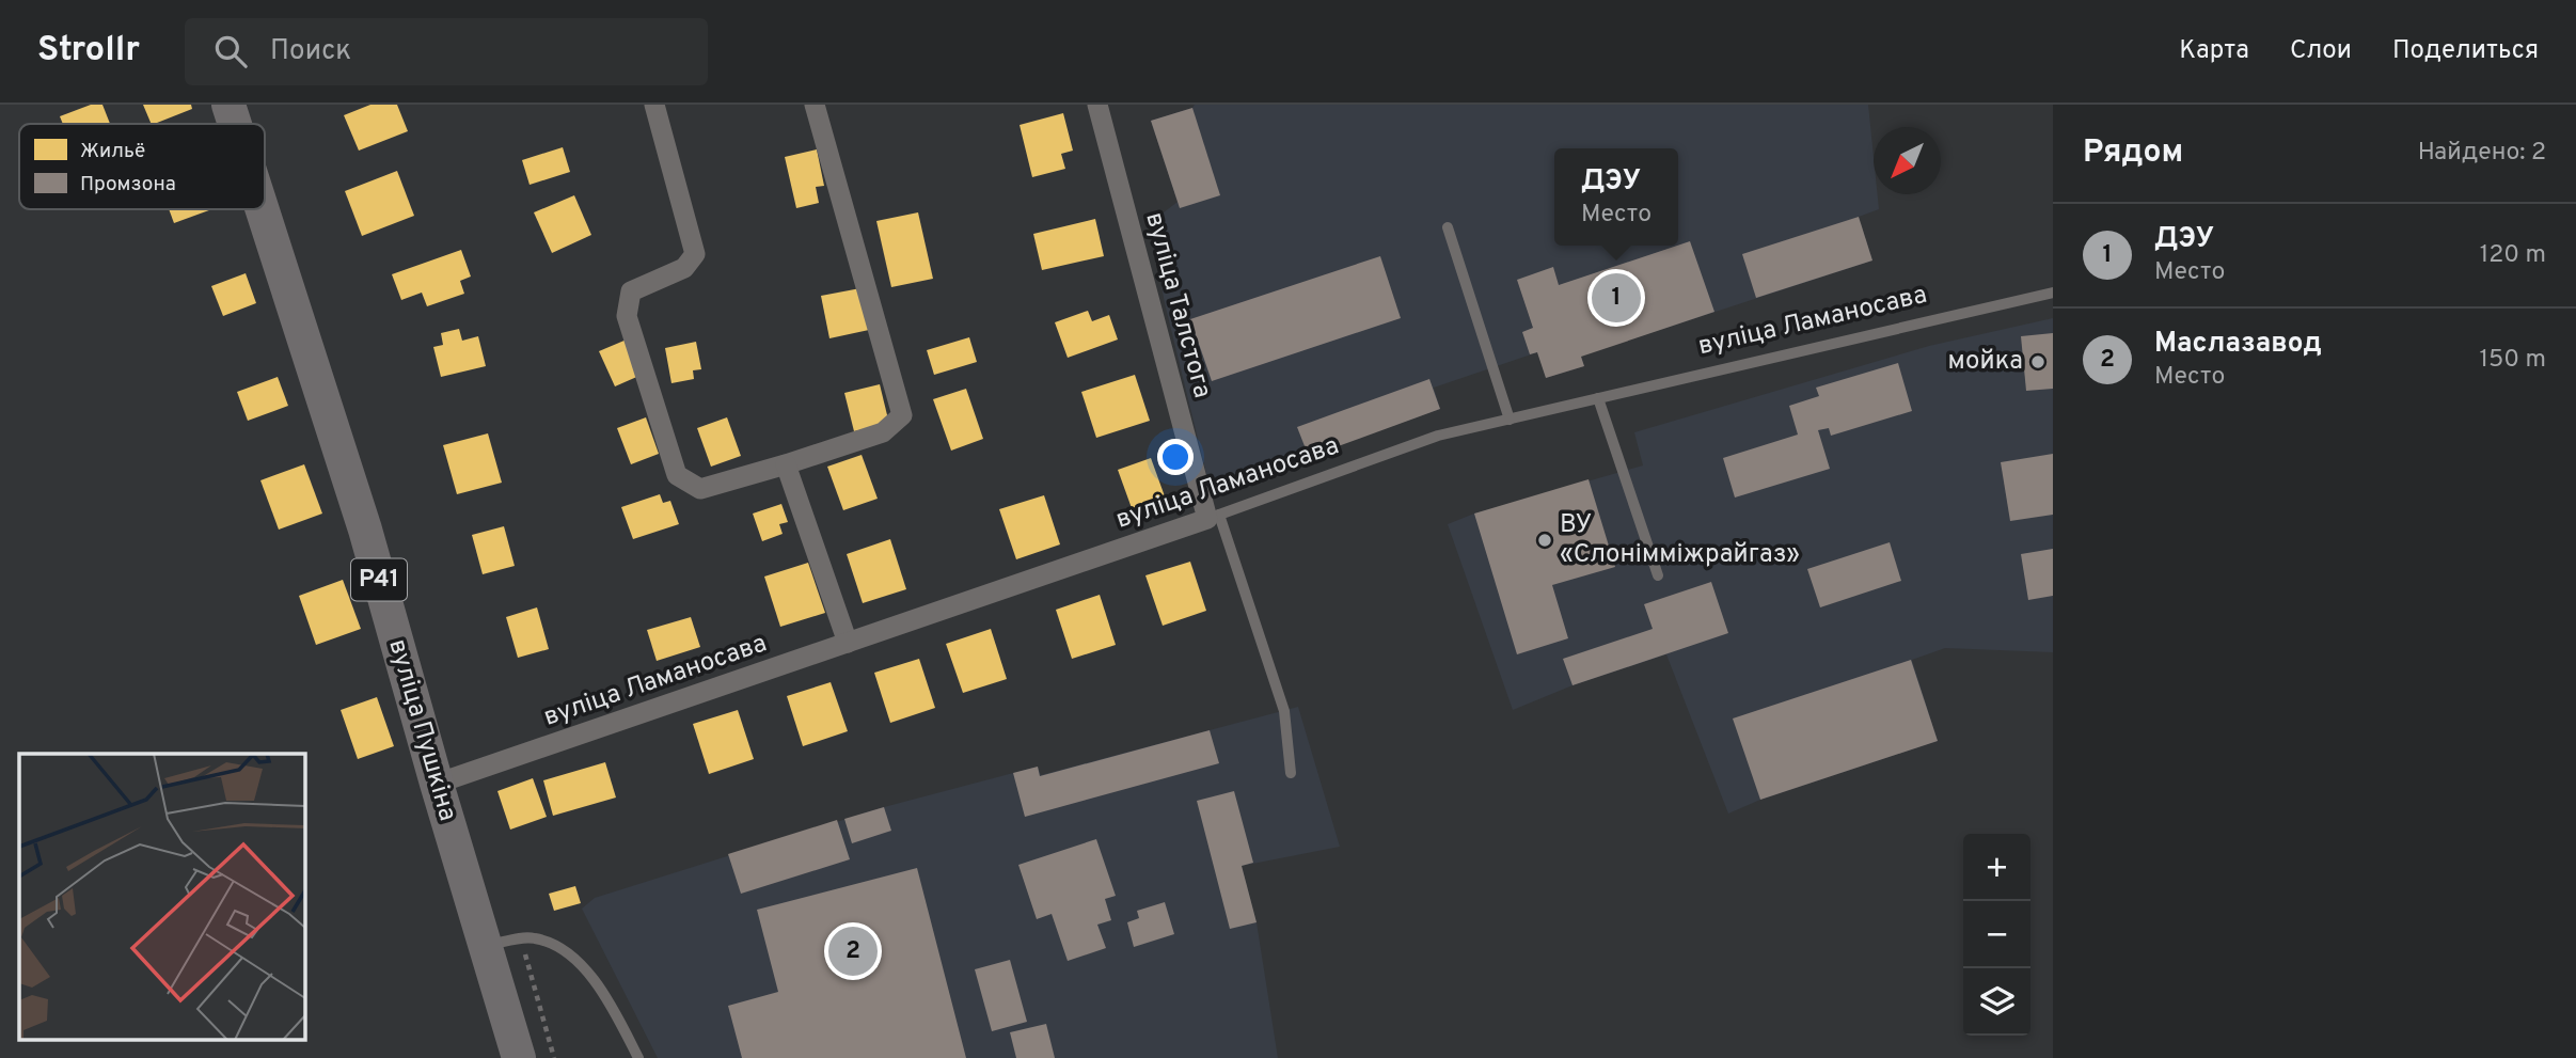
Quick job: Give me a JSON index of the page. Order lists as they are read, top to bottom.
{
  "streets": {
    "main road": ["Р41", "вуліца Пушкіна"],
    "street": ["вуліца Талстога", "вуліца Ламаносава"]
  },
  "crossings": [
    ["вуліца Талстога", "вуліца Ламаносава"],
    ["вуліца Ламаносава", "вуліца Пушкіна"]
  ],
  "places": ["мойка", "ВУ «Слонімміжрайгаз»"],
  "legend": ["Жильё", "Промзона"],
  "north": "bottom left",
  "page": {
    "header": "Strollr",
    "search": "Поиск",
    "nav": ["Карта", "Слои", "Поделиться"],
    "heading": ["Рядом", "Найдено: 2"],
    "popup": ["ДЭУ", "Место"],
    "list": [
      {
        "mark": "1",
        "name": "ДЭУ",
        "note": "Место",
        "value": "120 m"
      },
      {
        "mark": "2",
        "name": "Маслазавод",
        "note": "Место",
        "value": "150 m"
      }
    ],
    "pins": ["1", "2"],
    "map_buttons": ["+", "−"]
  }
}
